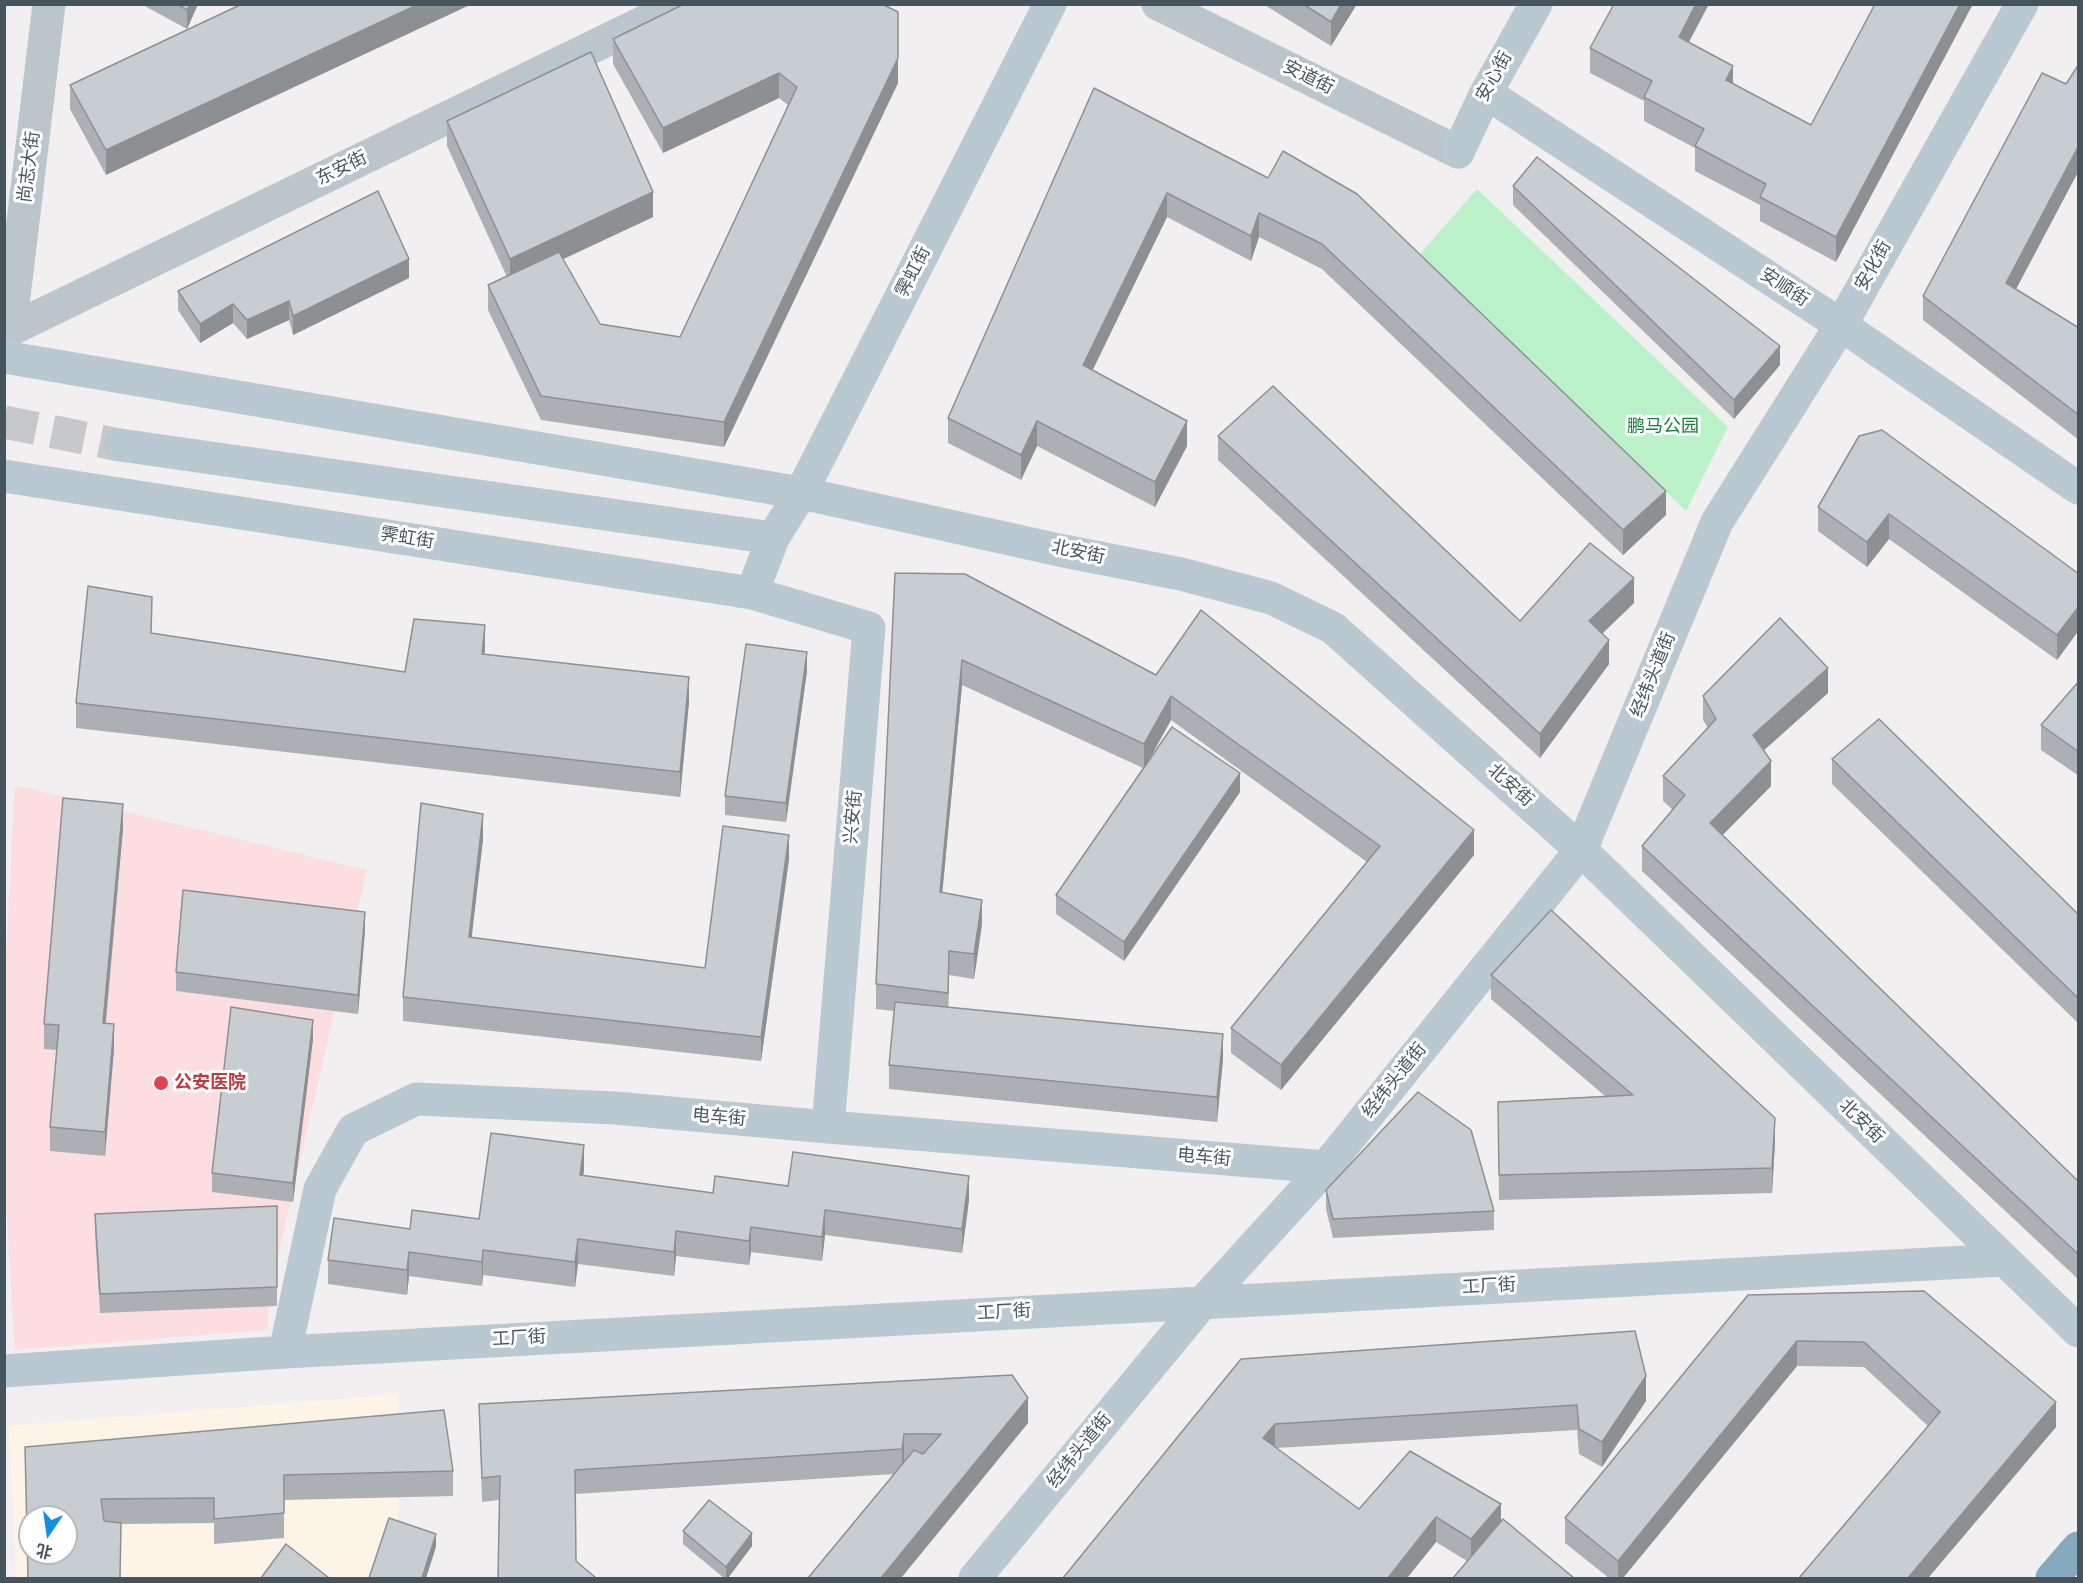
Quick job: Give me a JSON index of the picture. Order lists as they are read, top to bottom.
{
  "streets": {
    "street": [
      "安心街",
      "安道街",
      "尚志大街",
      "东安街",
      "安化街",
      "霁虹街",
      "安顺街",
      "北安街",
      "经纬头道街",
      "兴安街",
      "电车街",
      "工厂街"
    ]
  },
  "crossings": [
    ["安心街", "安道街"],
    ["安心街", "安顺街"],
    ["尚志大街", "东安街"],
    ["尚志大街", "北安街"],
    ["东安街", "北安街"],
    ["安化街", "安顺街"],
    ["安化街", "经纬头道街"],
    ["霁虹街", "北安街"],
    ["霁虹街", "兴安街"],
    ["北安街", "经纬头道街"],
    ["北安街", "工厂街"],
    ["经纬头道街", "电车街"],
    ["经纬头道街", "工厂街"],
    ["兴安街", "电车街"],
    ["电车街", "工厂街"]
  ],
  "parks": ["鹏马公园"],
  "places": ["公安医院"],
  "north": "bottom"
}
